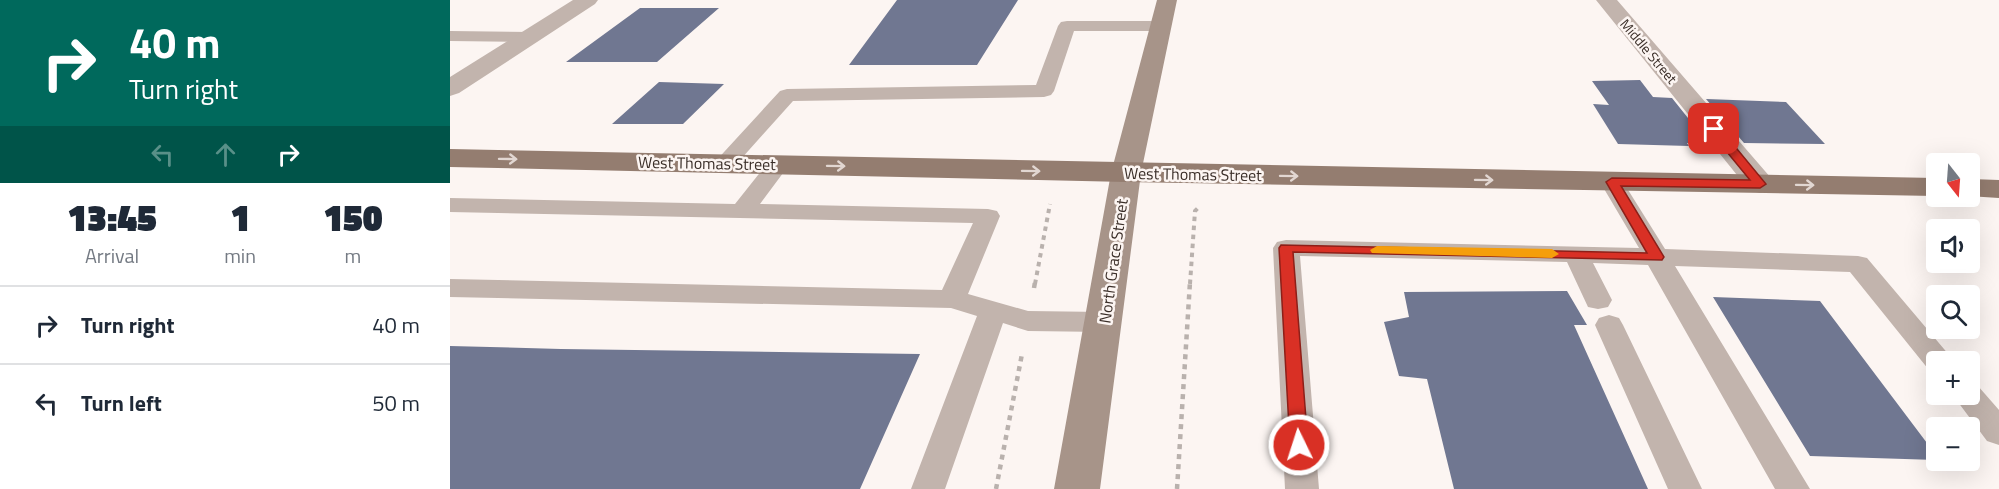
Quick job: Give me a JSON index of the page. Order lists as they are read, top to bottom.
{
  "streets": {
    "main road": ["West Thomas Street", "North Grace Street"],
    "street": ["Middle Street"]
  },
  "crossings": [
    ["Middle Street", "West Thomas Street"],
    ["West Thomas Street", "North Grace Street"]
  ],
  "one_way": ["West Thomas Street"],
  "north": "bottom",
  "page": {
    "turn": ["40 m", "Turn right"],
    "map_buttons": ["+", "−"],
    "eta": [
      "13:45",
      "Arrival",
      "1",
      "min",
      "150",
      "m"
    ],
    "list": [
      {
        "name": "Turn right",
        "value": "40 m"
      },
      {
        "name": "Turn left",
        "value": "50 m"
      }
    ]
  }
}
